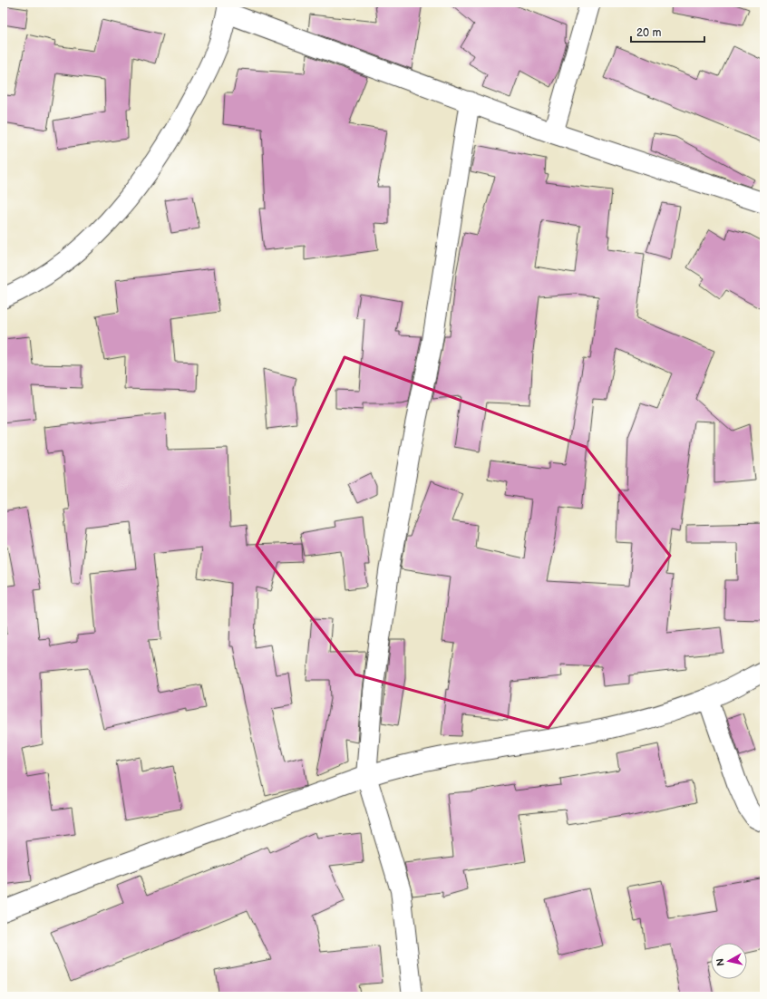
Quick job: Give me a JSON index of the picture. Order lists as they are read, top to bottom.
{
  "scale_bar": "20 m",
  "north": "left"
}
